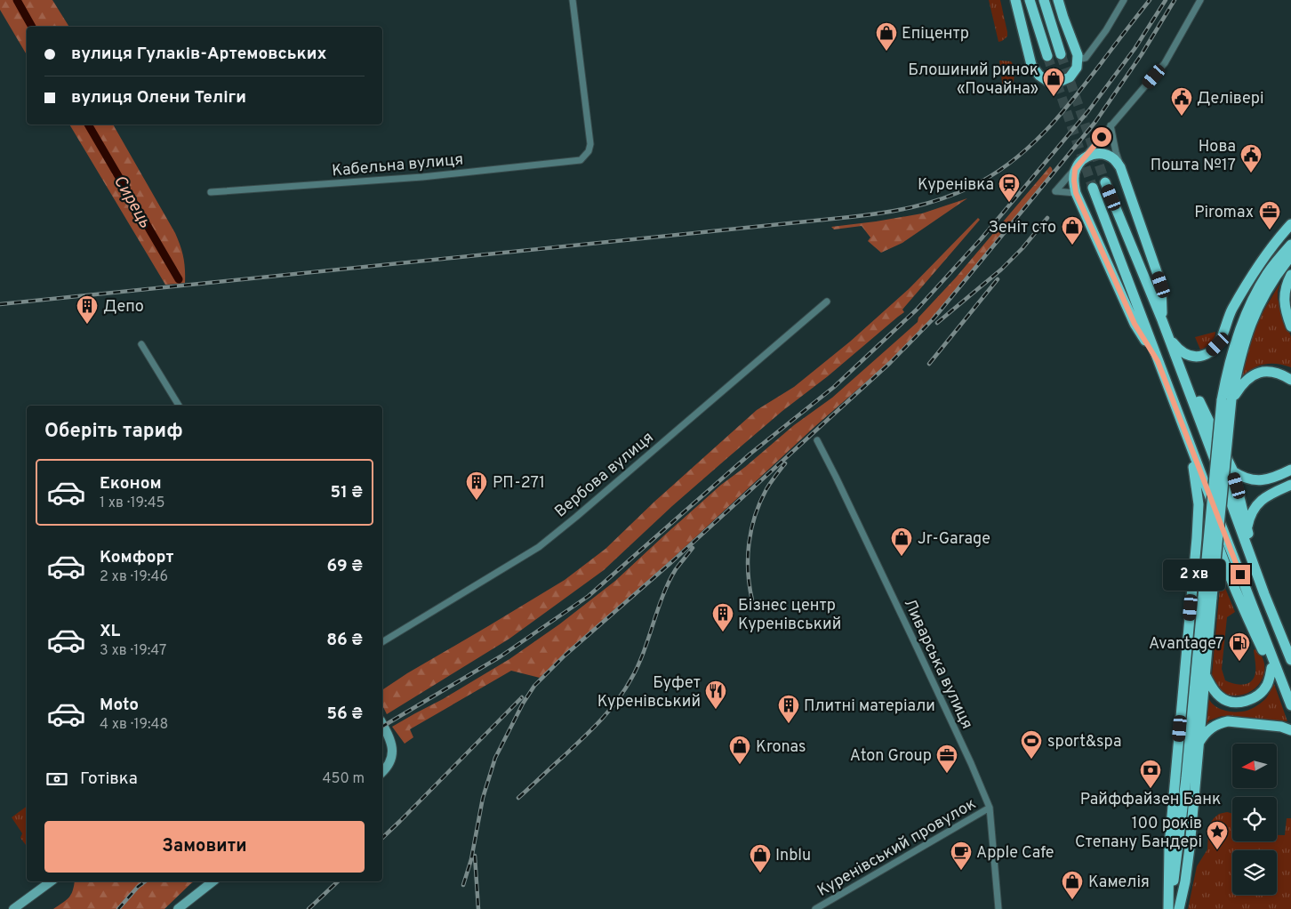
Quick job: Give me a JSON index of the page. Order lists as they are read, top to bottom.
{
  "streets": {
    "street": [
      "Кабельна вулиця",
      "Вербова вулиця",
      "Ливарська вулиця",
      "Куренівський провулок"
    ]
  },
  "crossings": [
    ["Ливарська вулиця", "Куренівський провулок"]
  ],
  "water": ["Сирець"],
  "places": {
    "shop": [
      "Епіцентр",
      "Блошиний ринок «Почайна»",
      "Зеніт сто",
      "Jr-Garage",
      "Kronas",
      "Inblu",
      "Камелія"
    ],
    "public building": ["Делівері", "Нова Пошта №17"],
    "station": ["Куренівка"],
    "office": ["Piromax", "Aton Group"],
    "building": [
      "Депо",
      "РП-271",
      "Бізнес центр Куренівський",
      "Плитні матеріали"
    ],
    "fuel station": ["Avantage7"],
    "restaurant": ["Буфет Куренівський"],
    "sports": ["sport&spa"],
    "bank": ["Райффайзен Банк"],
    "place": ["100 років Степану Бандері"],
    "cafe": ["Apple Cafe"]
  },
  "north": "left",
  "page": {
    "banner": ["вулиця Гулаків-Артемовських", "вулиця Олени Теліги"],
    "heading": "Оберіть тариф",
    "list": [
      {
        "name": "Економ",
        "note": "1 хв · 19:45",
        "value": "51 ₴"
      },
      {
        "name": "Комфорт",
        "note": "2 хв · 19:46",
        "value": "69 ₴"
      },
      {
        "name": "XL",
        "note": "3 хв · 19:47",
        "value": "86 ₴"
      },
      {
        "name": "Moto",
        "note": "4 хв · 19:48",
        "value": "56 ₴"
      }
    ],
    "bubble": "2 хв",
    "pay": ["Готівка", "450 m"],
    "buttons": "Замовити"
  }
}
